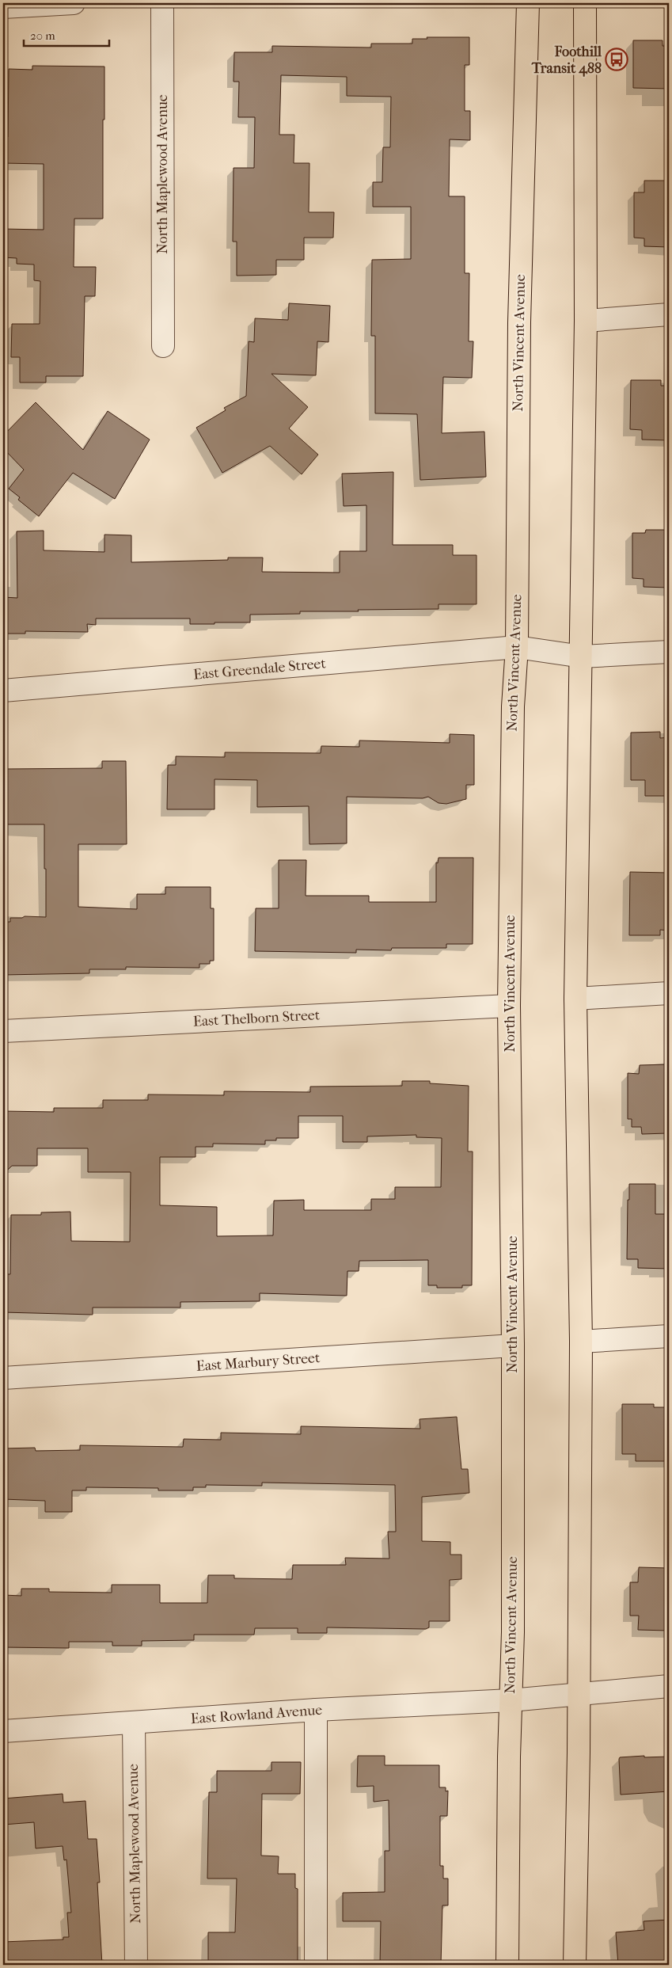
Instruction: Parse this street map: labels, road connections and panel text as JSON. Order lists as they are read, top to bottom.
{
  "streets": {
    "main road": ["North Vincent Avenue"],
    "street": [
      "North Maplewood Avenue",
      "East Greendale Street",
      "East Thelborn Street",
      "East Marbury Street",
      "East Rowland Avenue"
    ]
  },
  "crossings": [
    ["North Maplewood Avenue", "East Rowland Avenue"],
    ["North Vincent Avenue", "East Greendale Street"],
    ["North Vincent Avenue", "East Thelborn Street"],
    ["North Vincent Avenue", "East Marbury Street"],
    ["North Vincent Avenue", "East Rowland Avenue"]
  ],
  "places": {
    "bus stop": ["Foothill Transit 488"]
  },
  "scale_bar": "20 m"
}
